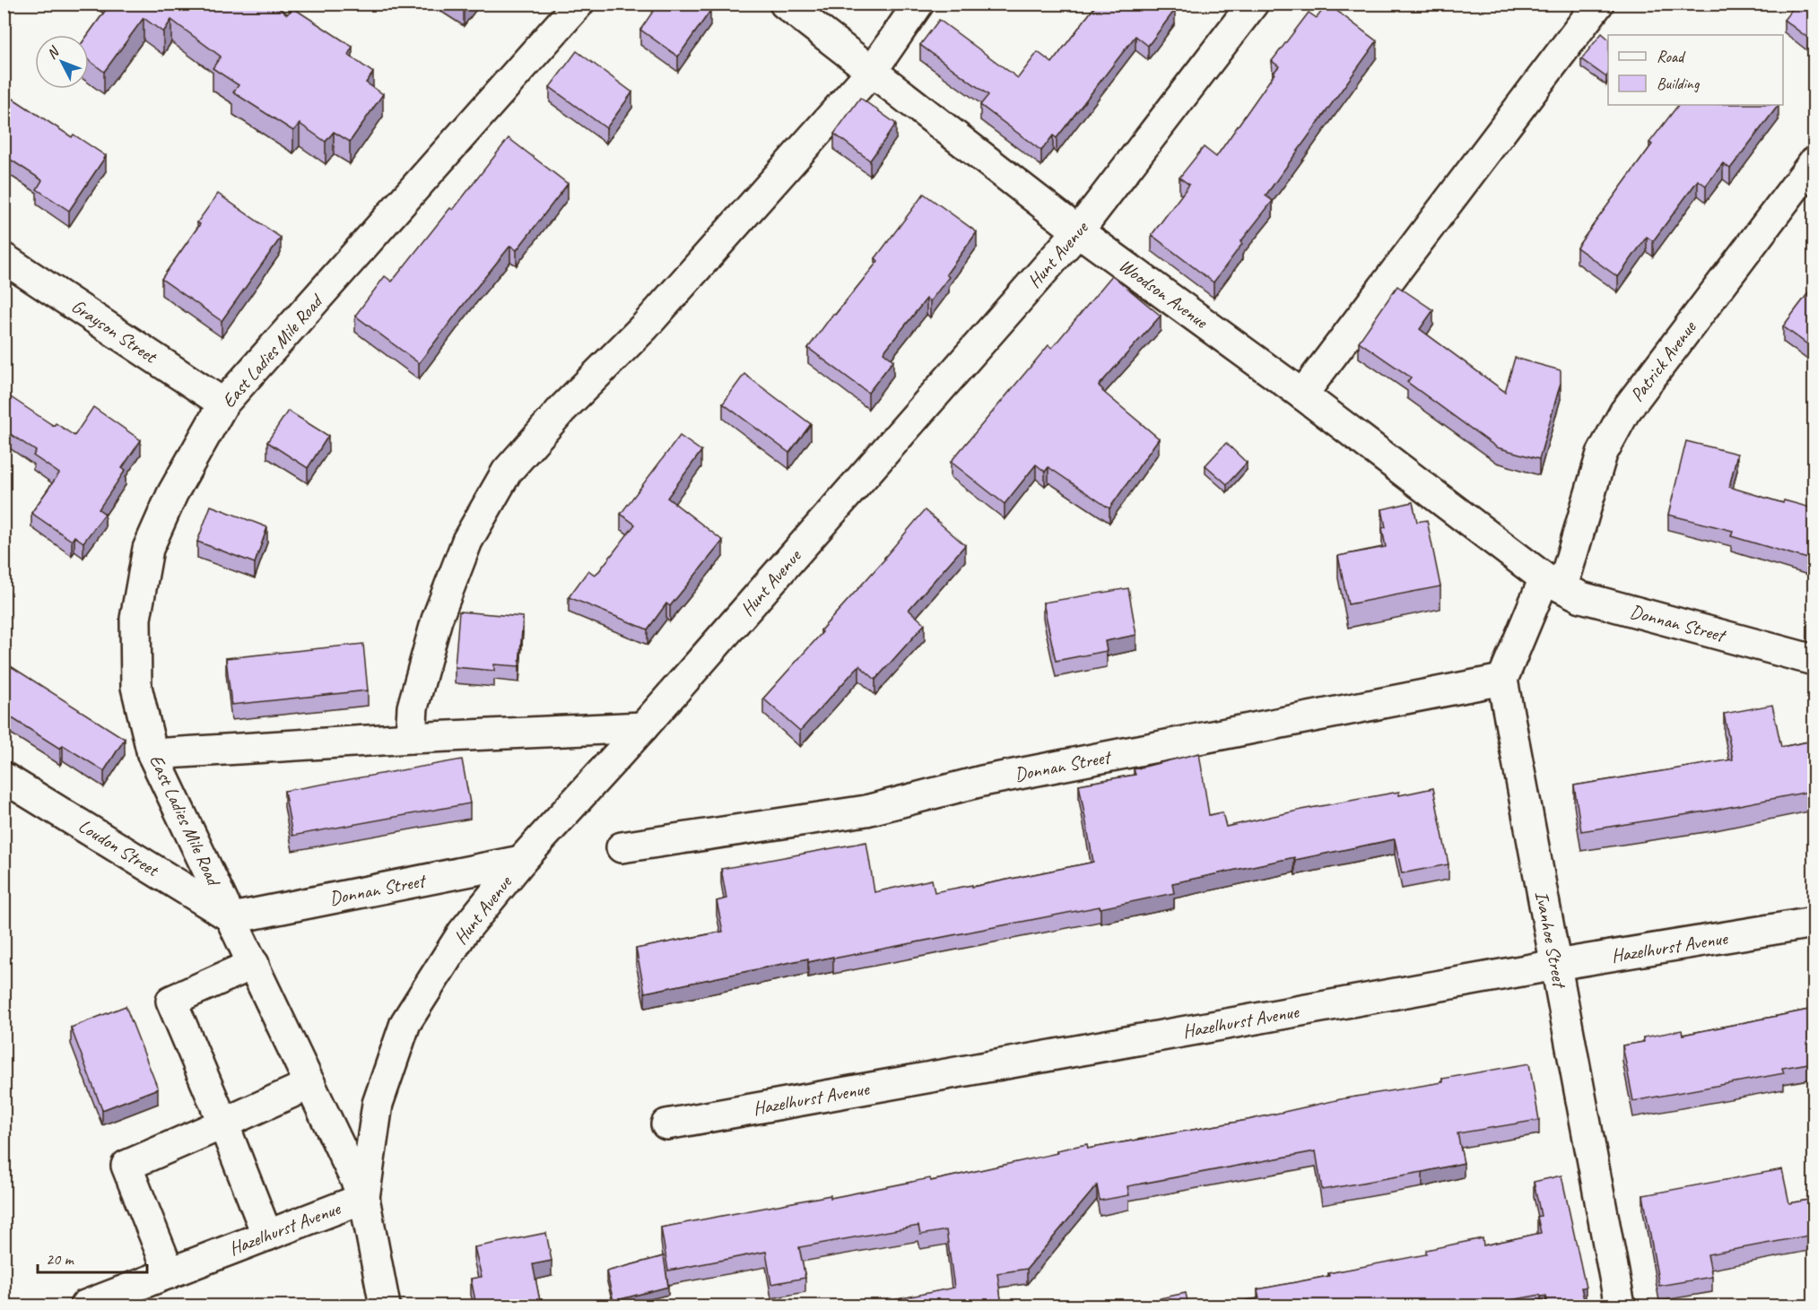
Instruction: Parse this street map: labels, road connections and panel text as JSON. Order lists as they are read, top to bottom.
{
  "streets": {
    "street": [
      "Hunt Avenue",
      "Woodson Avenue",
      "Grayson Street",
      "East Ladies Mile Road",
      "Patrick Avenue",
      "Donnan Street",
      "Loudon Street",
      "Ivanhoe Street",
      "Hazelhurst Avenue"
    ]
  },
  "crossings": [
    ["Hunt Avenue", "Woodson Avenue"],
    ["Hunt Avenue", "East Ladies Mile Road"],
    ["Hunt Avenue", "Donnan Street"],
    ["Hunt Avenue", "Hazelhurst Avenue"],
    ["Woodson Avenue", "Patrick Avenue"],
    ["Woodson Avenue", "Donnan Street"],
    ["Grayson Street", "East Ladies Mile Road"],
    ["East Ladies Mile Road", "Donnan Street"],
    ["East Ladies Mile Road", "Loudon Street"],
    ["East Ladies Mile Road", "Hazelhurst Avenue"],
    ["Patrick Avenue", "Donnan Street"],
    ["Donnan Street", "Loudon Street"],
    ["Donnan Street", "Ivanhoe Street"],
    ["Ivanhoe Street", "Hazelhurst Avenue"]
  ],
  "legend": ["Road", "Building"],
  "scale_bar": "20 m",
  "north": "top left"
}
